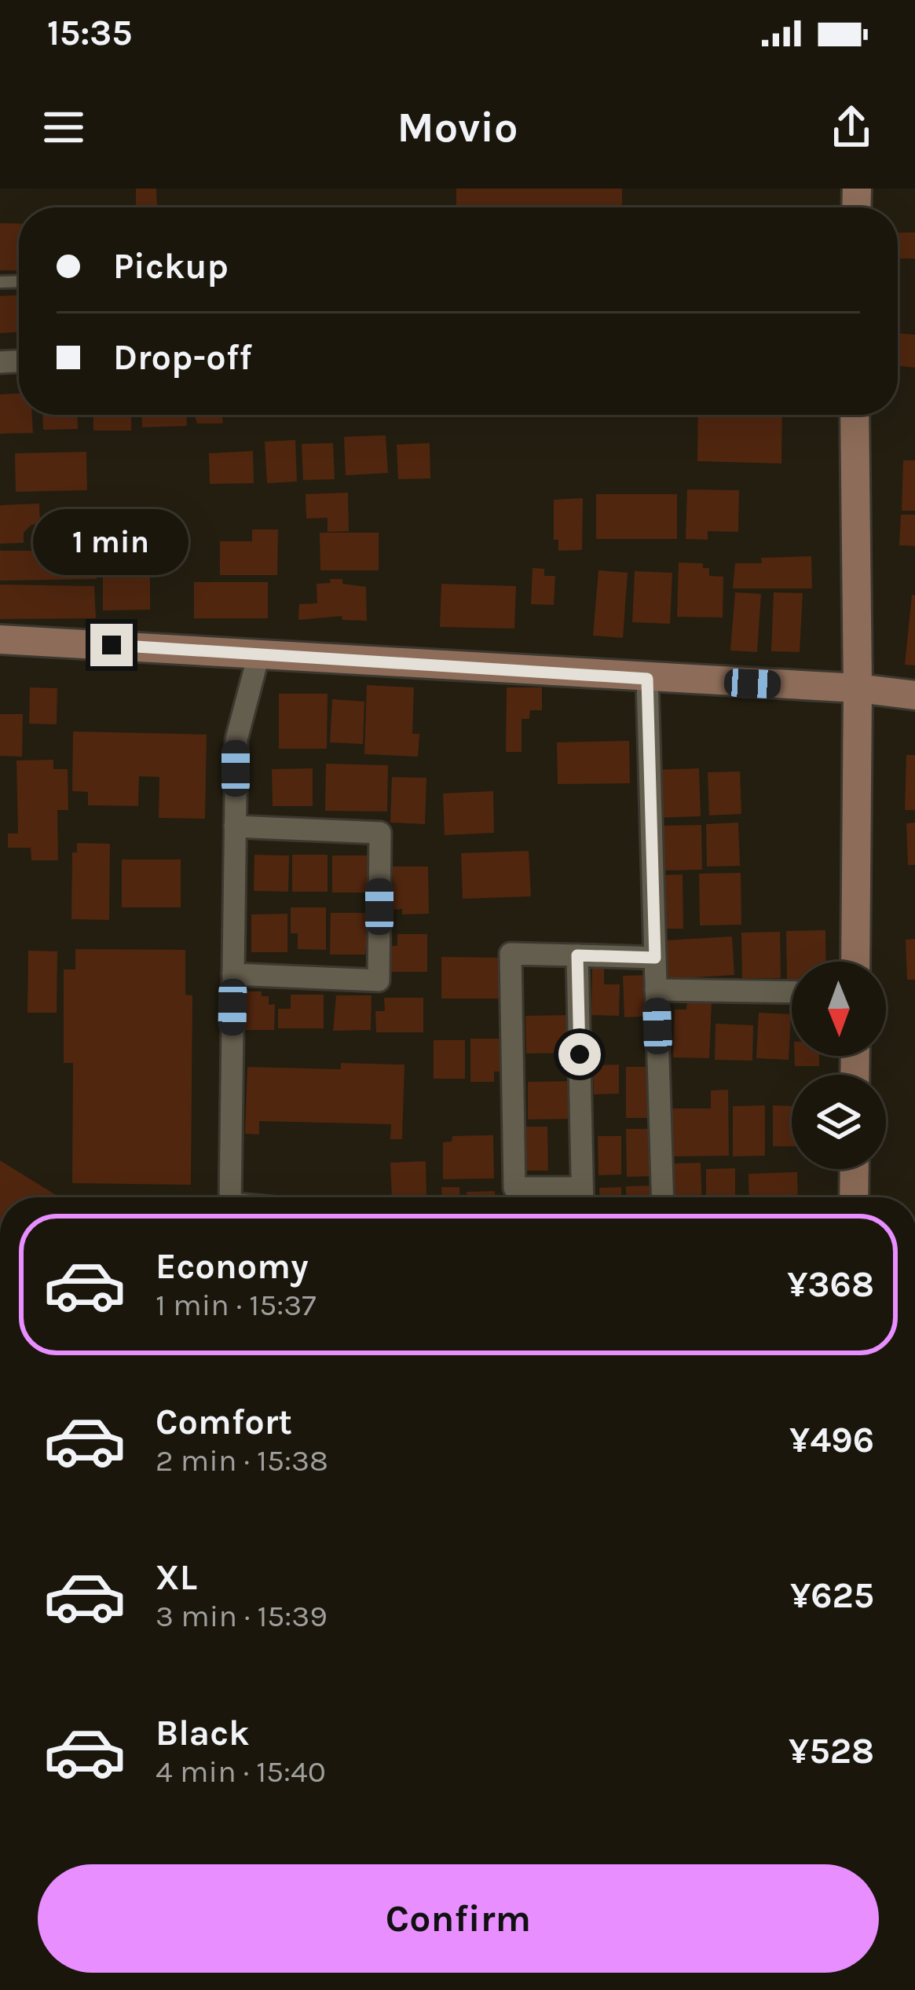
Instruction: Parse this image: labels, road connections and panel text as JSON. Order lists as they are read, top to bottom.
{
  "north": "bottom",
  "page": {
    "status": "15:35",
    "header": "Movio",
    "banner": ["Pickup", "Drop-off"],
    "bubble": "1 min",
    "list": [
      {
        "name": "Economy",
        "note": "1 min · 15:37",
        "value": "¥368"
      },
      {
        "name": "Comfort",
        "note": "2 min · 15:38",
        "value": "¥496"
      },
      {
        "name": "XL",
        "note": "3 min · 15:39",
        "value": "¥625"
      },
      {
        "name": "Black",
        "note": "4 min · 15:40",
        "value": "¥528"
      }
    ],
    "buttons": "Confirm"
  }
}
